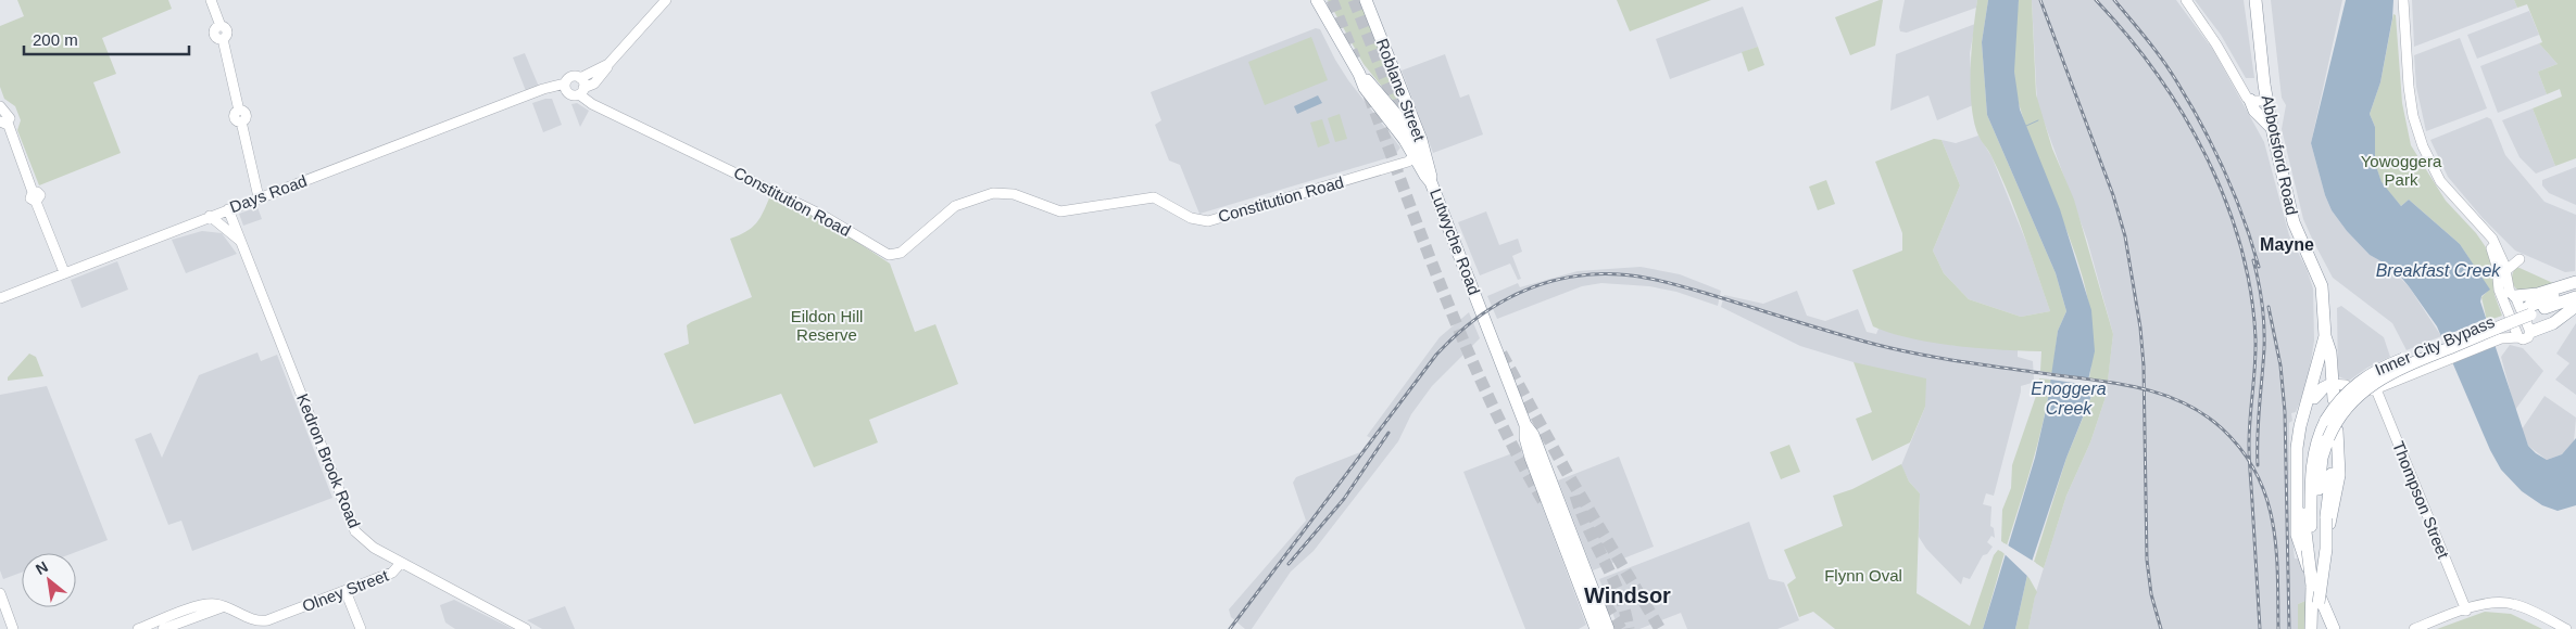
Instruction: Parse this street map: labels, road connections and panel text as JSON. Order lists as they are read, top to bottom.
{
  "streets": {
    "highway": [
      "Roblane Street",
      "Abbotsford Road",
      "Lutwyche Road",
      "Inner City Bypass"
    ],
    "street": [
      "Days Road",
      "Constitution Road",
      "Kedron Brook Road",
      "Thompson Street",
      "Olney Street"
    ]
  },
  "crossings": [
    ["Roblane Street", "Constitution Road"],
    ["Roblane Street", "Lutwyche Road"],
    ["Days Road", "Kedron Brook Road"],
    ["Constitution Road", "Lutwyche Road"],
    ["Kedron Brook Road", "Olney Street"]
  ],
  "districts": ["Mayne", "Windsor"],
  "water": ["Breakfast Creek", "Enoggera Creek"],
  "parks": ["Yowoggera Park", "Eildon Hill Reserve", "Flynn Oval"],
  "scale_bar": "200 m",
  "north": "top left"
}
